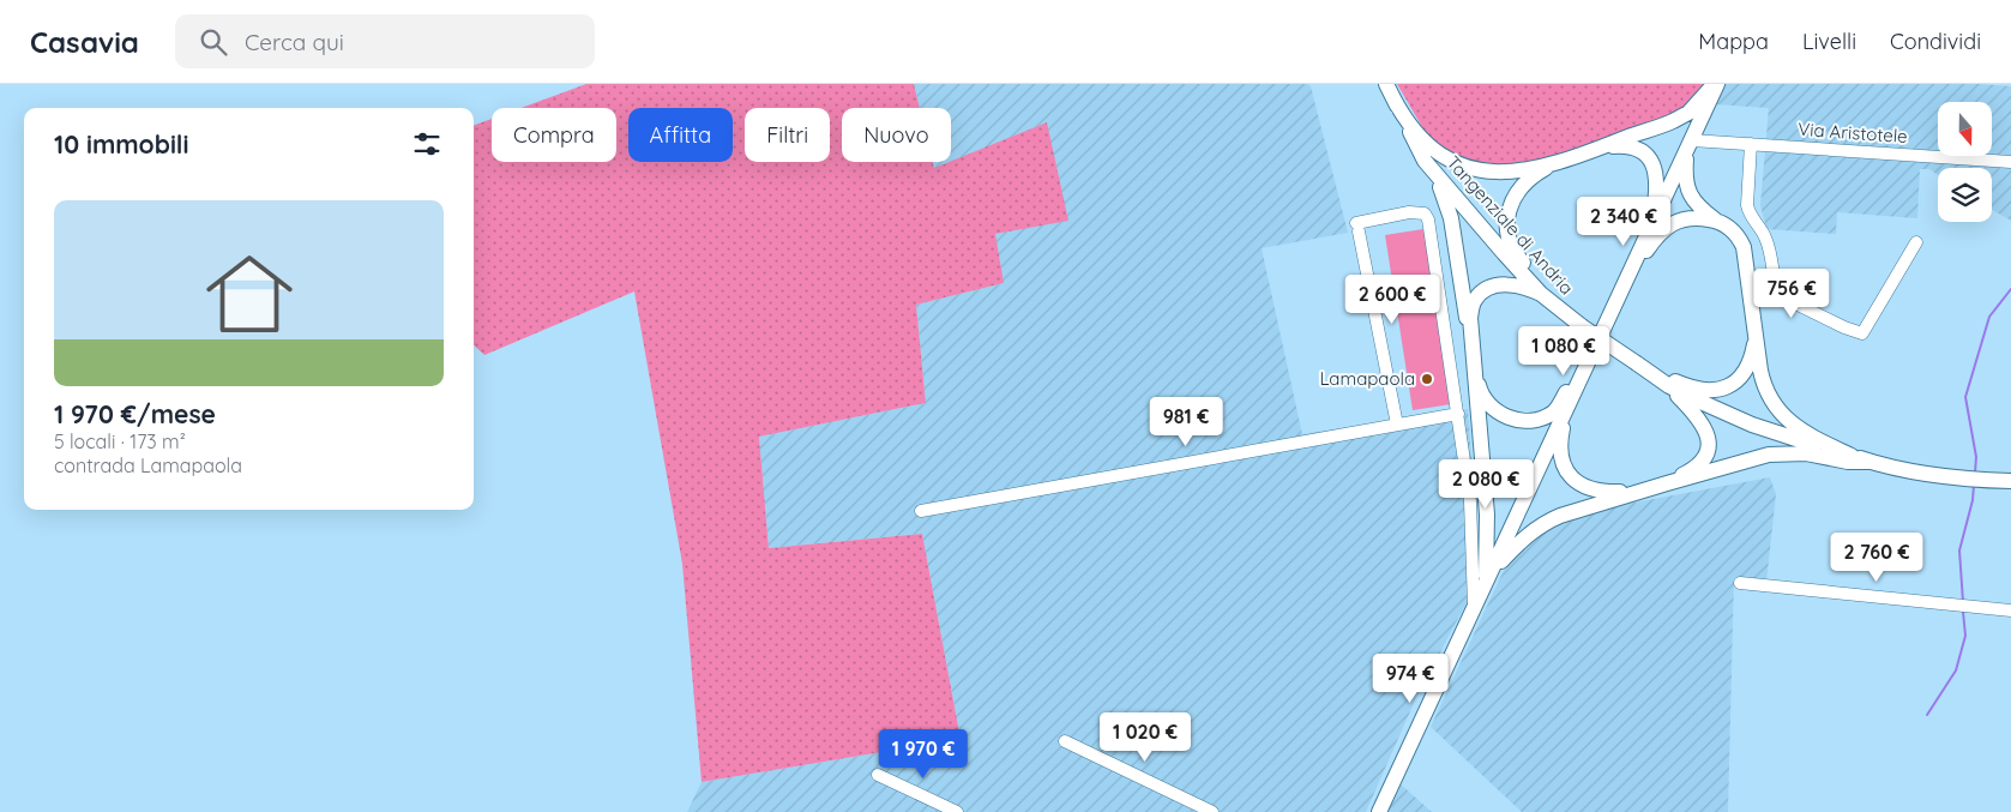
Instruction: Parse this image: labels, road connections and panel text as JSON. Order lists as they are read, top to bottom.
{
  "streets": {
    "main road": ["Tangenziale di Andria"],
    "street": ["Via Aristotele"]
  },
  "places": ["Lamapaola"],
  "north": "bottom",
  "page": {
    "header": "Casavia",
    "search": "Cerca qui",
    "nav": ["Mappa", "Livelli", "Condividi"],
    "chip": [
      "Compra",
      "Affitta",
      "Filtri",
      "Nuovo"
    ],
    "heading": "10 immobili",
    "list": [
      {
        "name": "1 970 €/mese",
        "note": "5 locali · 173 m² · contrada Lamapaola"
      }
    ],
    "price": [
      "2 340 €",
      "756 €",
      "2 600 €",
      "1 080 €",
      "981 €",
      "2 080 €",
      "2 760 €",
      "974 €",
      "1 020 €",
      "1 970 €"
    ]
  }
}
